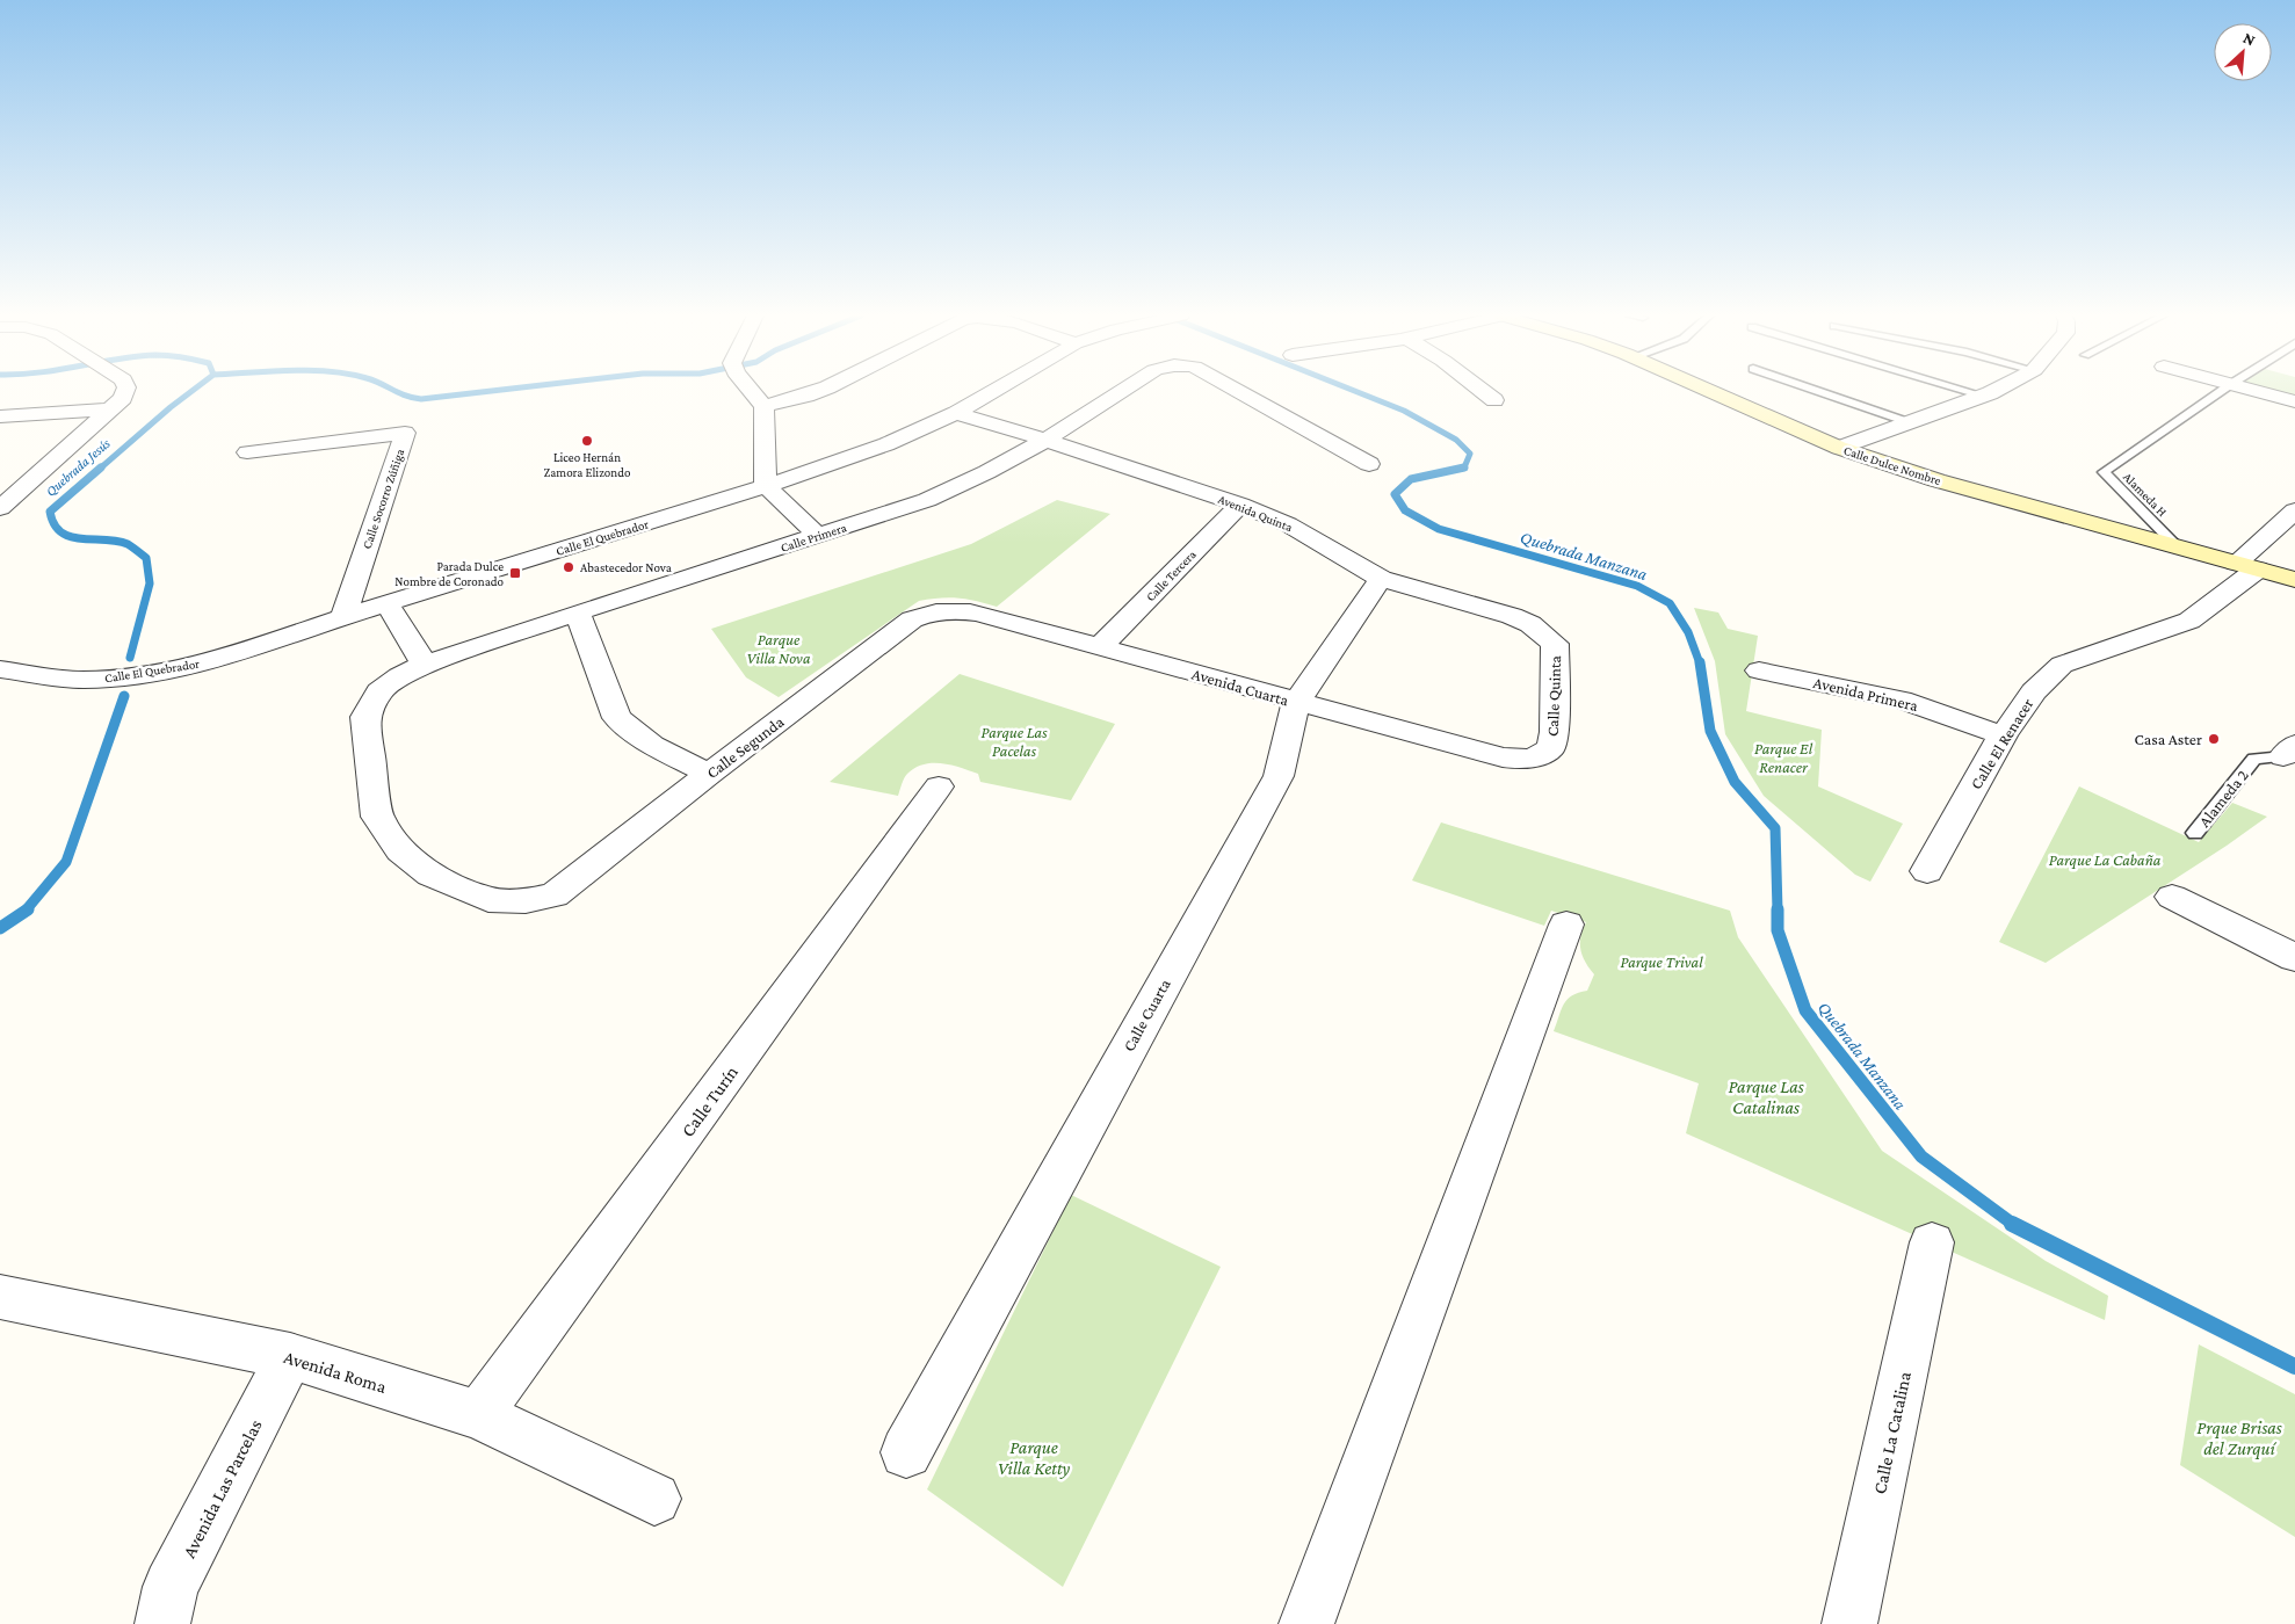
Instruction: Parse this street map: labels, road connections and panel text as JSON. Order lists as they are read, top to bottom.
{
  "streets": {
    "street": [
      "Calle Dulce Nombre",
      "Calle Socorro Zúñiga",
      "Avenida Quinta",
      "Calle El Quebrador",
      "Calle Primera",
      "Calle Tercera",
      "Avenida Cuarta",
      "Avenida Primera",
      "Calle Quinta",
      "Calle El Renacer",
      "Calle Segunda",
      "Calle Cuarta",
      "Calle Turín",
      "Avenida Roma",
      "Calle La Catalina",
      "Avenida Las Parcelas"
    ],
    "lane": ["Alameda H", "Alameda 2"]
  },
  "crossings": [
    ["Calle Dulce Nombre", "Alameda H"],
    ["Calle Dulce Nombre", "Calle El Renacer"],
    ["Calle Socorro Zúñiga", "Calle El Quebrador"],
    ["Avenida Quinta", "Calle El Quebrador"],
    ["Avenida Quinta", "Calle Primera"],
    ["Avenida Quinta", "Calle Tercera"],
    ["Avenida Quinta", "Calle Quinta"],
    ["Avenida Quinta", "Calle Cuarta"],
    ["Calle Primera", "Calle Segunda"],
    ["Calle Tercera", "Avenida Cuarta"],
    ["Avenida Cuarta", "Calle Quinta"],
    ["Avenida Cuarta", "Calle Segunda"],
    ["Avenida Cuarta", "Calle Cuarta"],
    ["Avenida Primera", "Calle El Renacer"],
    ["Calle Turín", "Avenida Roma"],
    ["Avenida Roma", "Avenida Las Parcelas"]
  ],
  "water": ["Quebrada Jesús", "Quebrada Manzana"],
  "parks": [
    "Parque Villa Nova",
    "Parque Las Pacelas",
    "Parque El Renacer",
    "Parque La Cabaña",
    "Parque Trival",
    "Parque Las Catalinas",
    "Prque Brisas del Zurquí",
    "Parque Villa Ketty"
  ],
  "places": {
    "other": ["Liceo Hernán Zamora Elizondo", "Abastecedor Nova", "Casa Aster"],
    "transit": ["Parada Dulce Nombre de Coronado"]
  },
  "north": "top right"
}
